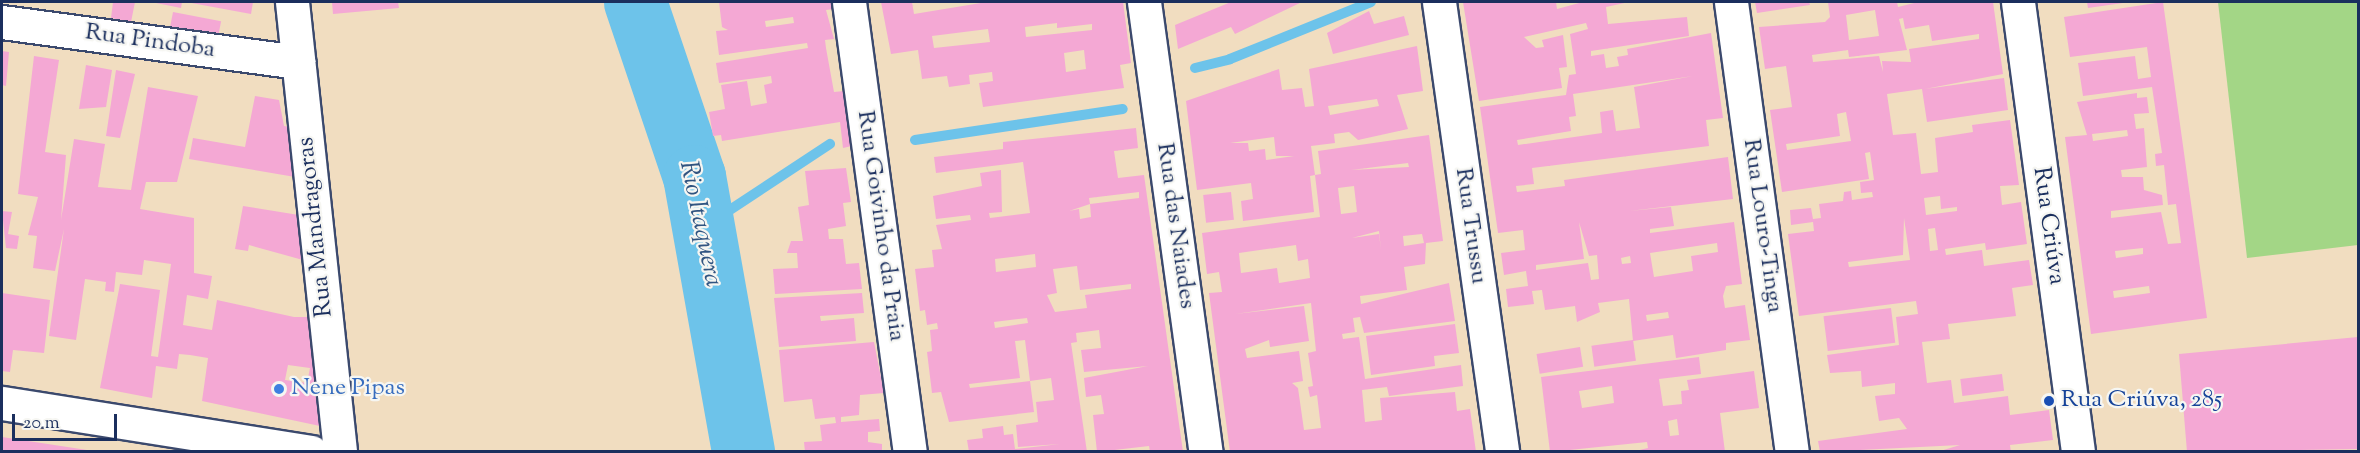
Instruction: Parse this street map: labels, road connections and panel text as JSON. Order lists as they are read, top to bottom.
{
  "streets": {
    "street": [
      "Rua Pindoba",
      "Rua Goivinho da Praia",
      "Rua das Naiades",
      "Rua Trussu",
      "Rua Louro-Tinga",
      "Rua Criúva",
      "Rua Mandragoras"
    ]
  },
  "crossings": [
    ["Rua Pindoba", "Rua Mandragoras"]
  ],
  "water": ["Rio Itaquera"],
  "places": ["Nene Pipas", "Rua Criúva, 285"],
  "scale_bar": "20 m"
}
